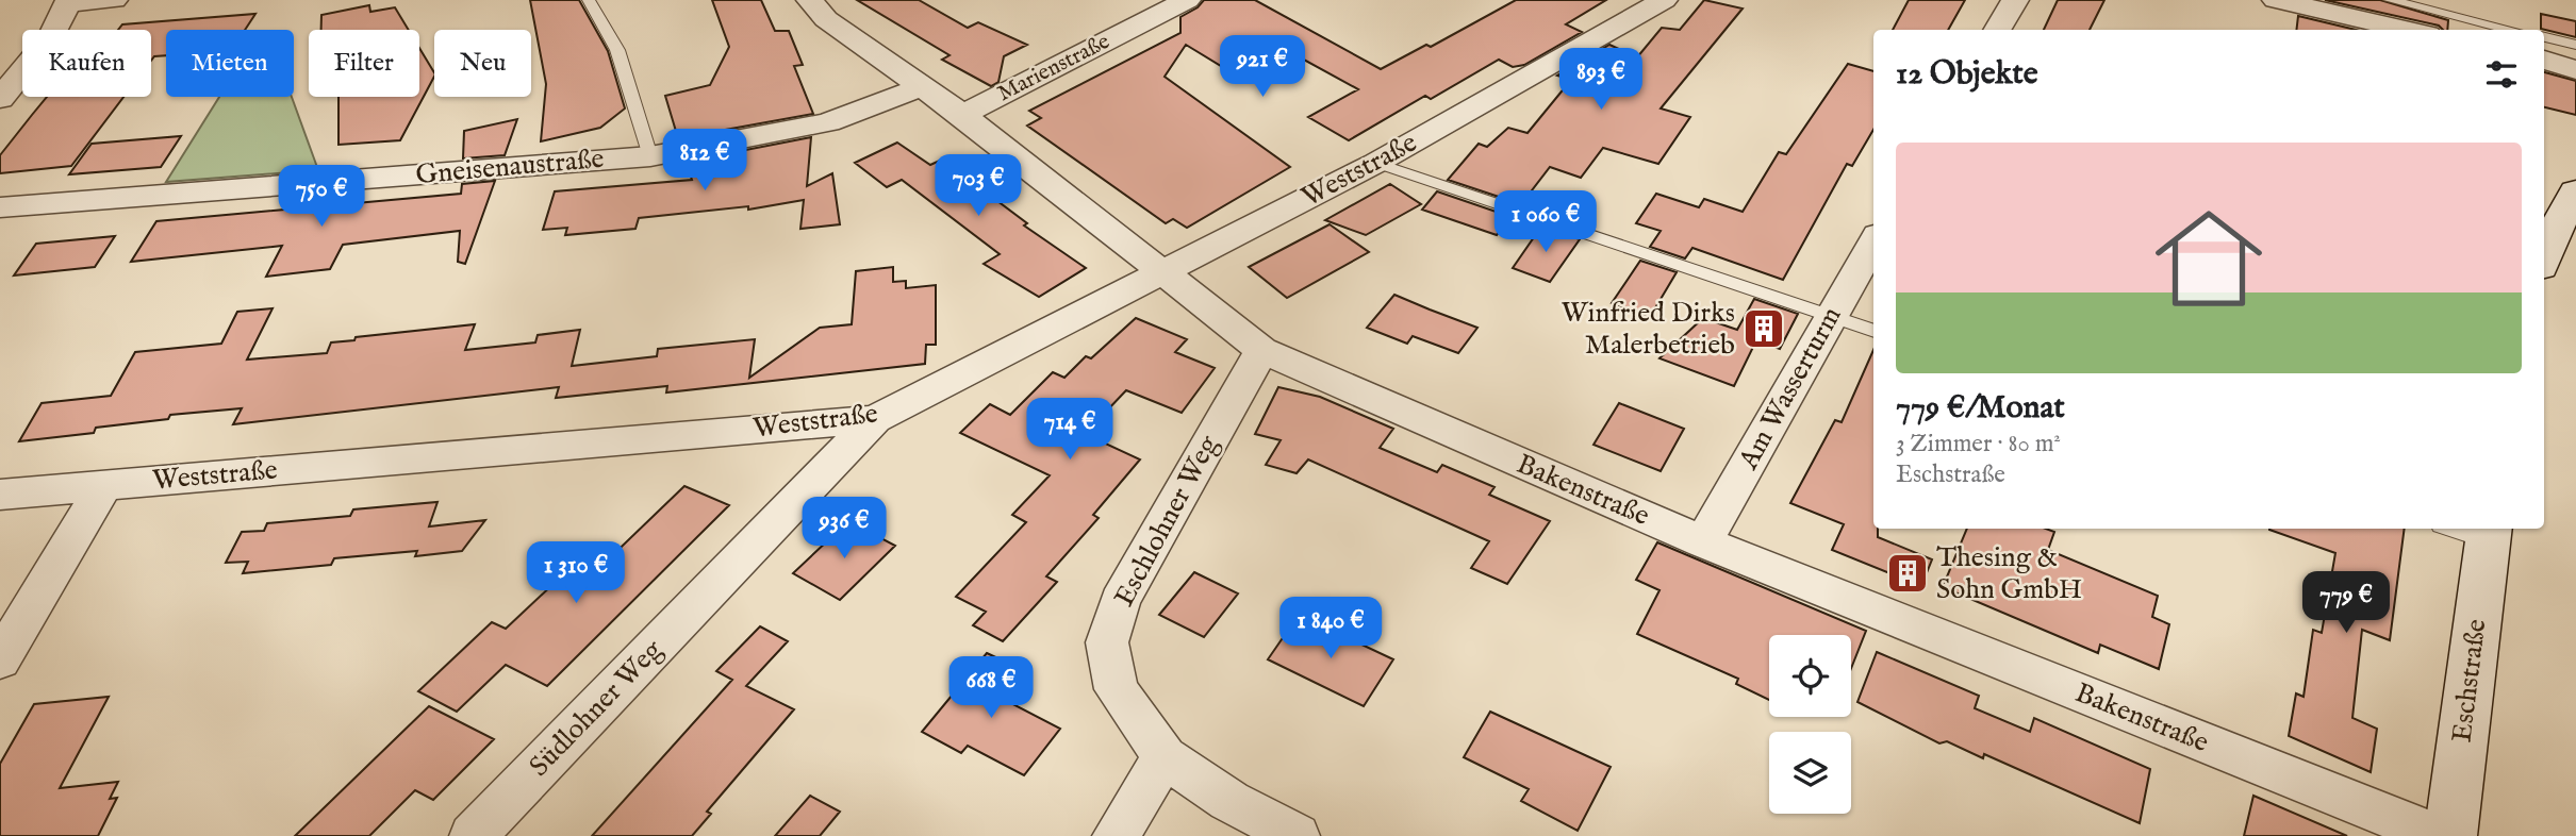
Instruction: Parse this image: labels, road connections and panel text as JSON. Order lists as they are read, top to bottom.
{
  "streets": {
    "main road": ["Eschstraße"],
    "street": [
      "Marienstraße",
      "Gneisenaustraße",
      "Weststraße",
      "Am Wasserturm",
      "Bakenstraße",
      "Eschlohner Weg",
      "Südlohner Weg"
    ]
  },
  "crossings": [
    ["Marienstraße", "Bakenstraße"],
    ["Gneisenaustraße", "Bakenstraße"],
    ["Weststraße", "Bakenstraße"],
    ["Weststraße", "Südlohner Weg"],
    ["Am Wasserturm", "Bakenstraße"],
    ["Bakenstraße", "Eschlohner Weg"]
  ],
  "places": {
    "building": ["Winfried Dirks Malerbetrieb", "Thesing & Sohn GmbH"]
  },
  "page": {
    "chip": [
      "Kaufen",
      "Mieten",
      "Filter",
      "Neu"
    ],
    "heading": "12 Objekte",
    "price": [
      "921 €",
      "893 €",
      "812 €",
      "703 €",
      "750 €",
      "1 060 €",
      "714 €",
      "936 €",
      "1 310 €",
      "779 €",
      "1 840 €",
      "668 €"
    ],
    "list": [
      {
        "name": "779 €/Monat",
        "note": "3 Zimmer · 80 m² · Eschstraße"
      }
    ]
  }
}
